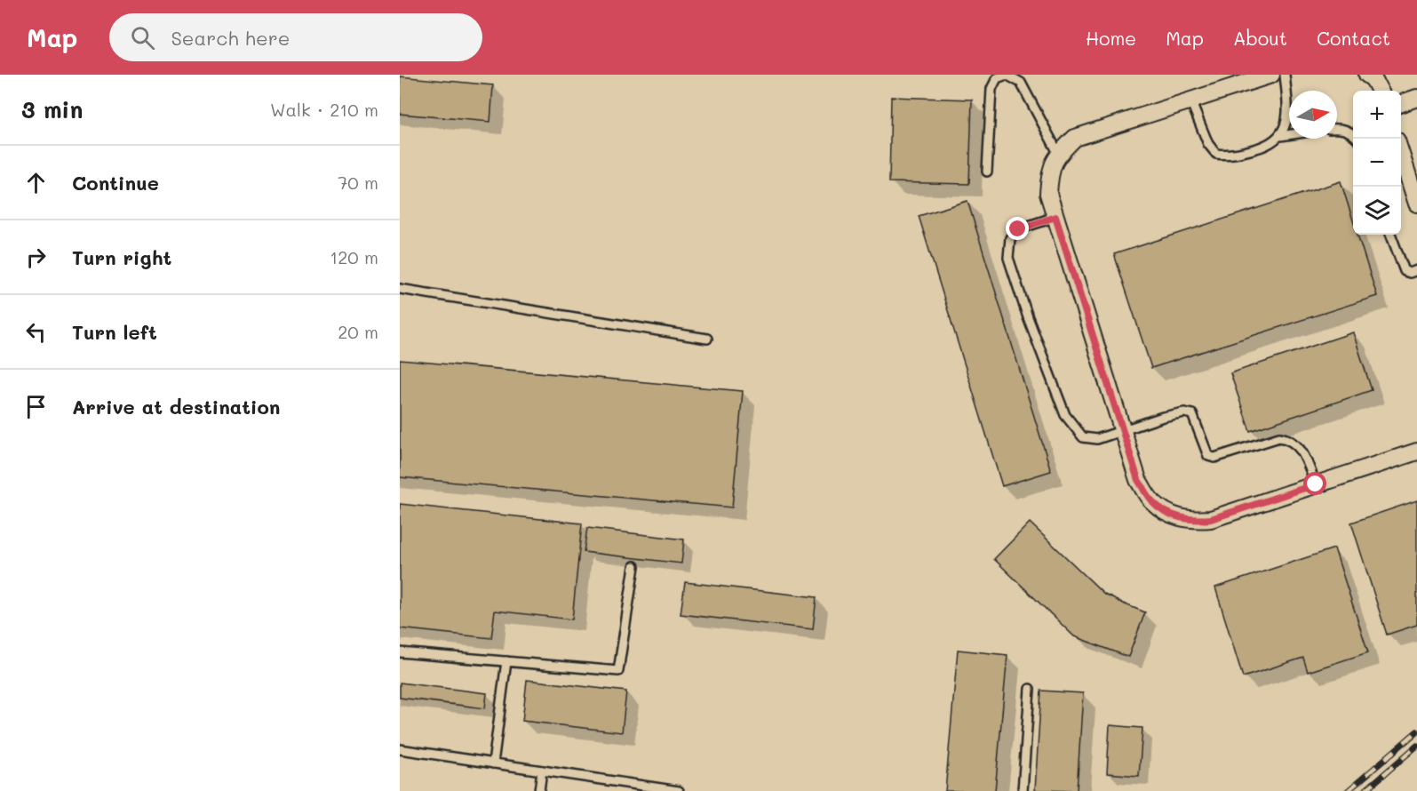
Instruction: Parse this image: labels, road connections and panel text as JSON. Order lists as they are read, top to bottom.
{
  "north": "right",
  "page": {
    "header": "Map",
    "search": "Search here",
    "nav": [
      "Home",
      "Map",
      "About",
      "Contact"
    ],
    "heading": ["3 min", "Walk · 210 m"],
    "map_buttons": ["+", "−"],
    "list": [
      ["Continue", "70 m"],
      ["Turn right", "120 m"],
      ["Turn left", "20 m"],
      "Arrive at destination"
    ]
  }
}
